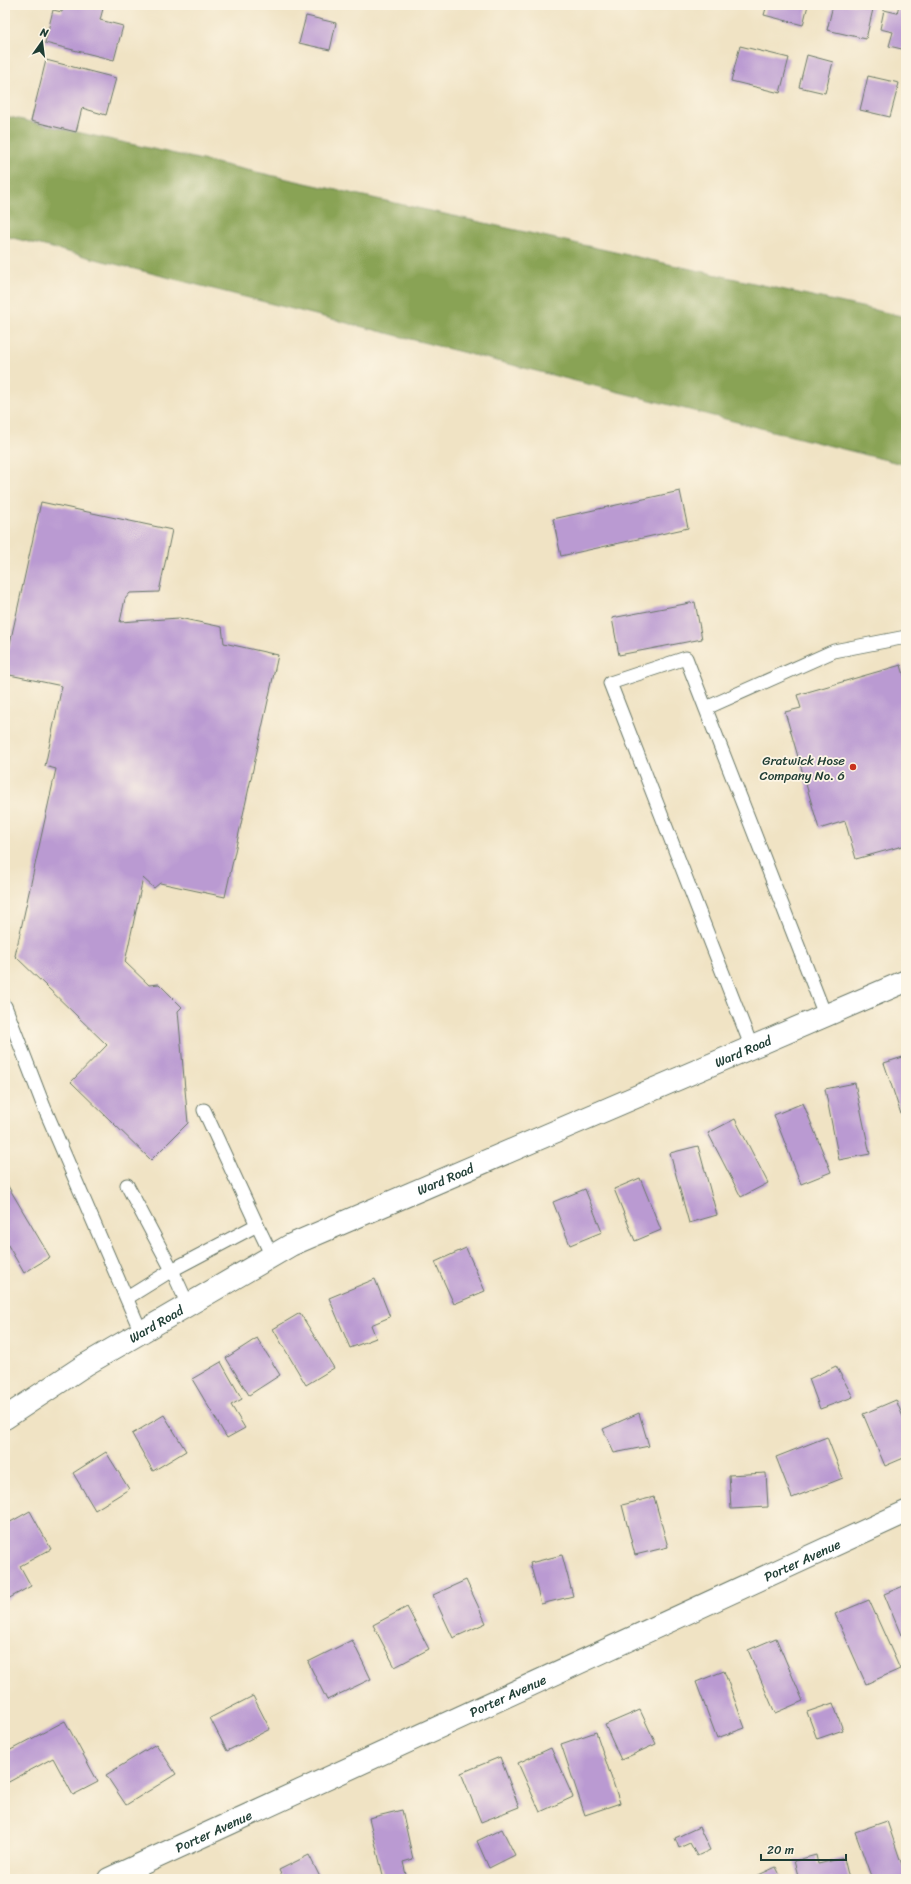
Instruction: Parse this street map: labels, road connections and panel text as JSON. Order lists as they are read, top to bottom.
{
  "streets": {
    "main road": ["Ward Road", "Porter Avenue"]
  },
  "places": ["Gratwick Hose Company No. 6"],
  "scale_bar": "20 m",
  "north": "top"
}
